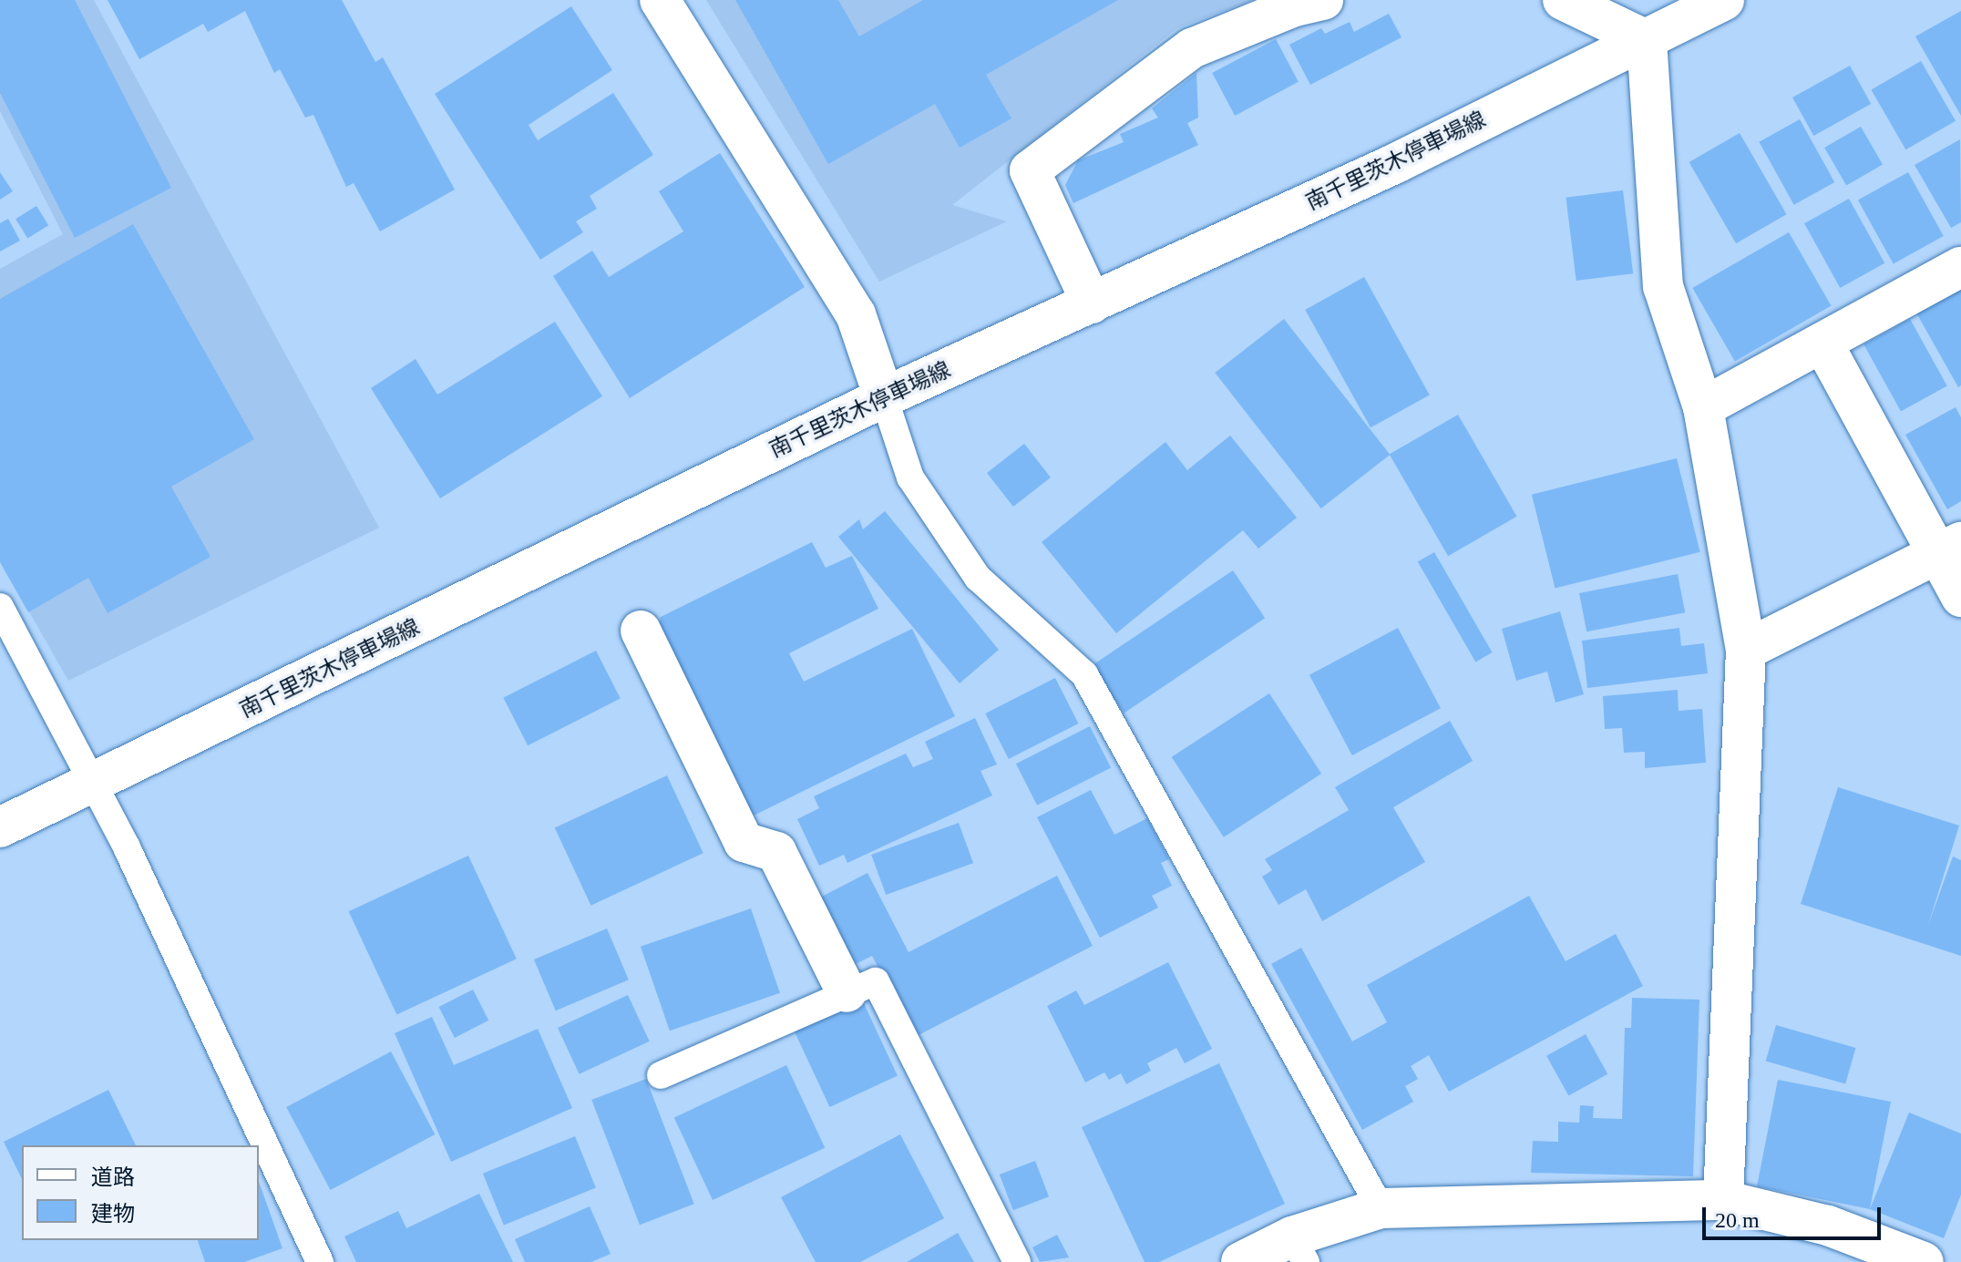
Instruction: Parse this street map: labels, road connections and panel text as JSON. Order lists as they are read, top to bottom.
{
  "streets": {
    "street": ["南千里茨木停車場線"]
  },
  "legend": ["道路", "建物"],
  "scale_bar": "20 m"
}
